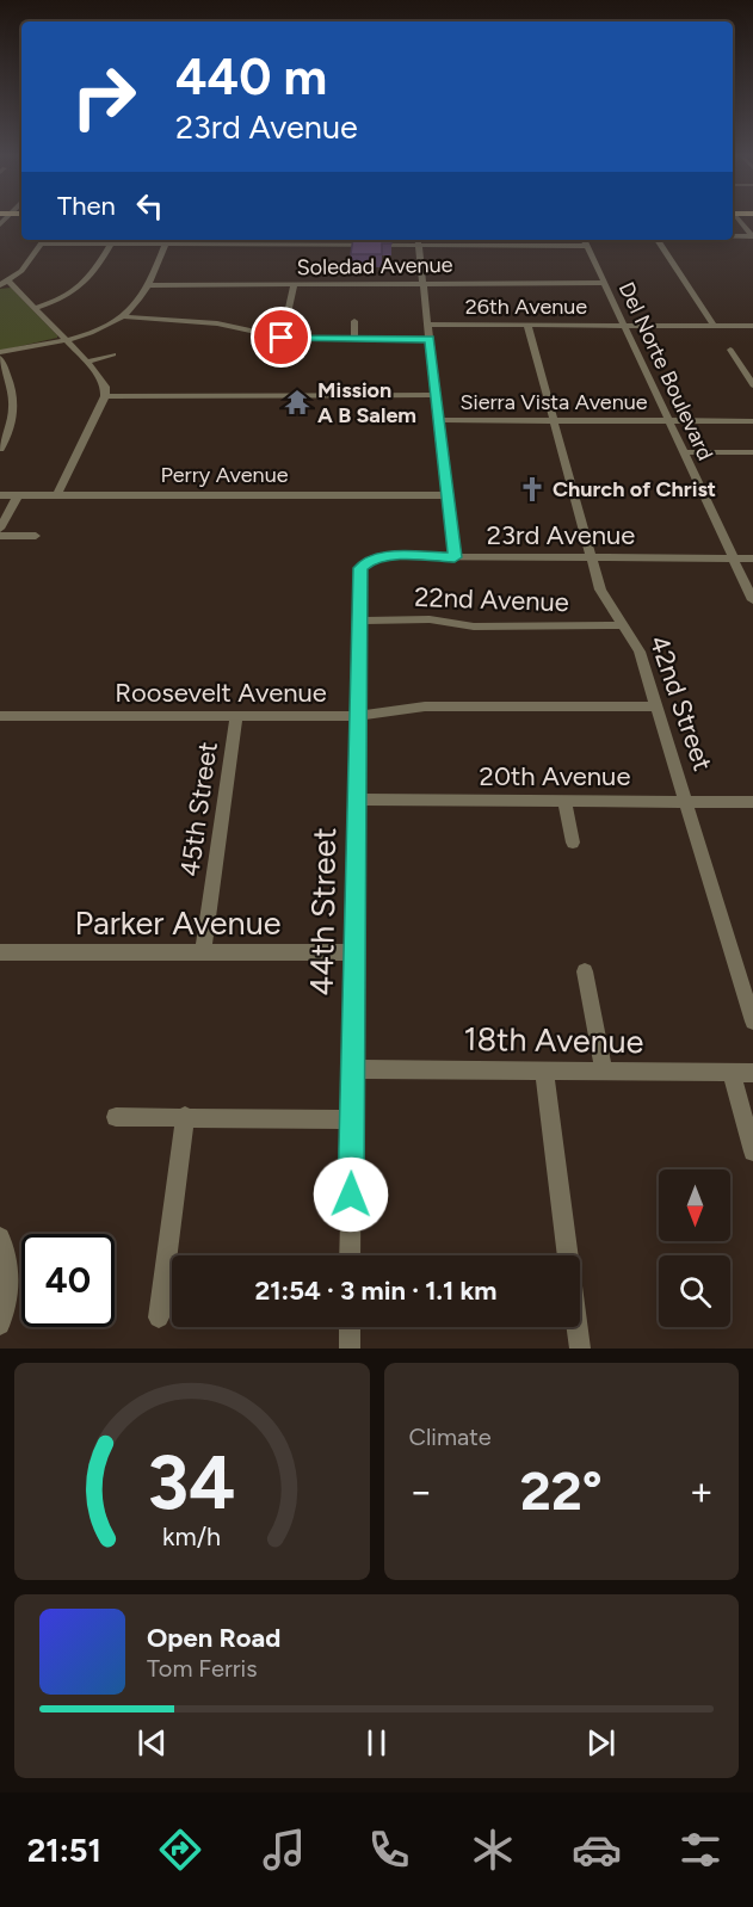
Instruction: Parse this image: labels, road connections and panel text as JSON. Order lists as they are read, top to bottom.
{
  "streets": {
    "street": [
      "Soledad Avenue",
      "26th Avenue",
      "Del Norte Boulevard",
      "Sierra Vista Avenue",
      "Perry Avenue",
      "23rd Avenue",
      "22nd Avenue",
      "Roosevelt Avenue",
      "42nd Street",
      "20th Avenue",
      "45th Street",
      "44th Street",
      "Parker Avenue",
      "18th Avenue"
    ]
  },
  "crossings": [
    ["Soledad Avenue", "Del Norte Boulevard"],
    ["26th Avenue", "Del Norte Boulevard"],
    ["26th Avenue", "42nd Street"],
    ["Del Norte Boulevard", "Sierra Vista Avenue"],
    ["Del Norte Boulevard", "23rd Avenue"],
    ["Sierra Vista Avenue", "42nd Street"],
    ["23rd Avenue", "42nd Street"],
    ["23rd Avenue", "44th Street"],
    ["22nd Avenue", "42nd Street"],
    ["22nd Avenue", "44th Street"],
    ["Roosevelt Avenue", "42nd Street"],
    ["Roosevelt Avenue", "45th Street"],
    ["Roosevelt Avenue", "44th Street"],
    ["42nd Street", "20th Avenue"],
    ["20th Avenue", "44th Street"],
    ["45th Street", "Parker Avenue"],
    ["44th Street", "Parker Avenue"],
    ["44th Street", "18th Avenue"]
  ],
  "places": {
    "temple": ["Mission A B Salem"],
    "church": ["Church of Christ"]
  },
  "north": "bottom",
  "page": {
    "turn": ["440 m", "23rd Avenue"],
    "then": "Then",
    "limit": "40",
    "trip": "21:54 · 3 min · 1.1 km",
    "tile": "Climate",
    "heat": ["−", "22°", "+"],
    "song": ["Open Road", "Tom Ferris"],
    "tabs": "21:51",
    "gauge": ["34", "km/h"]
  }
}
